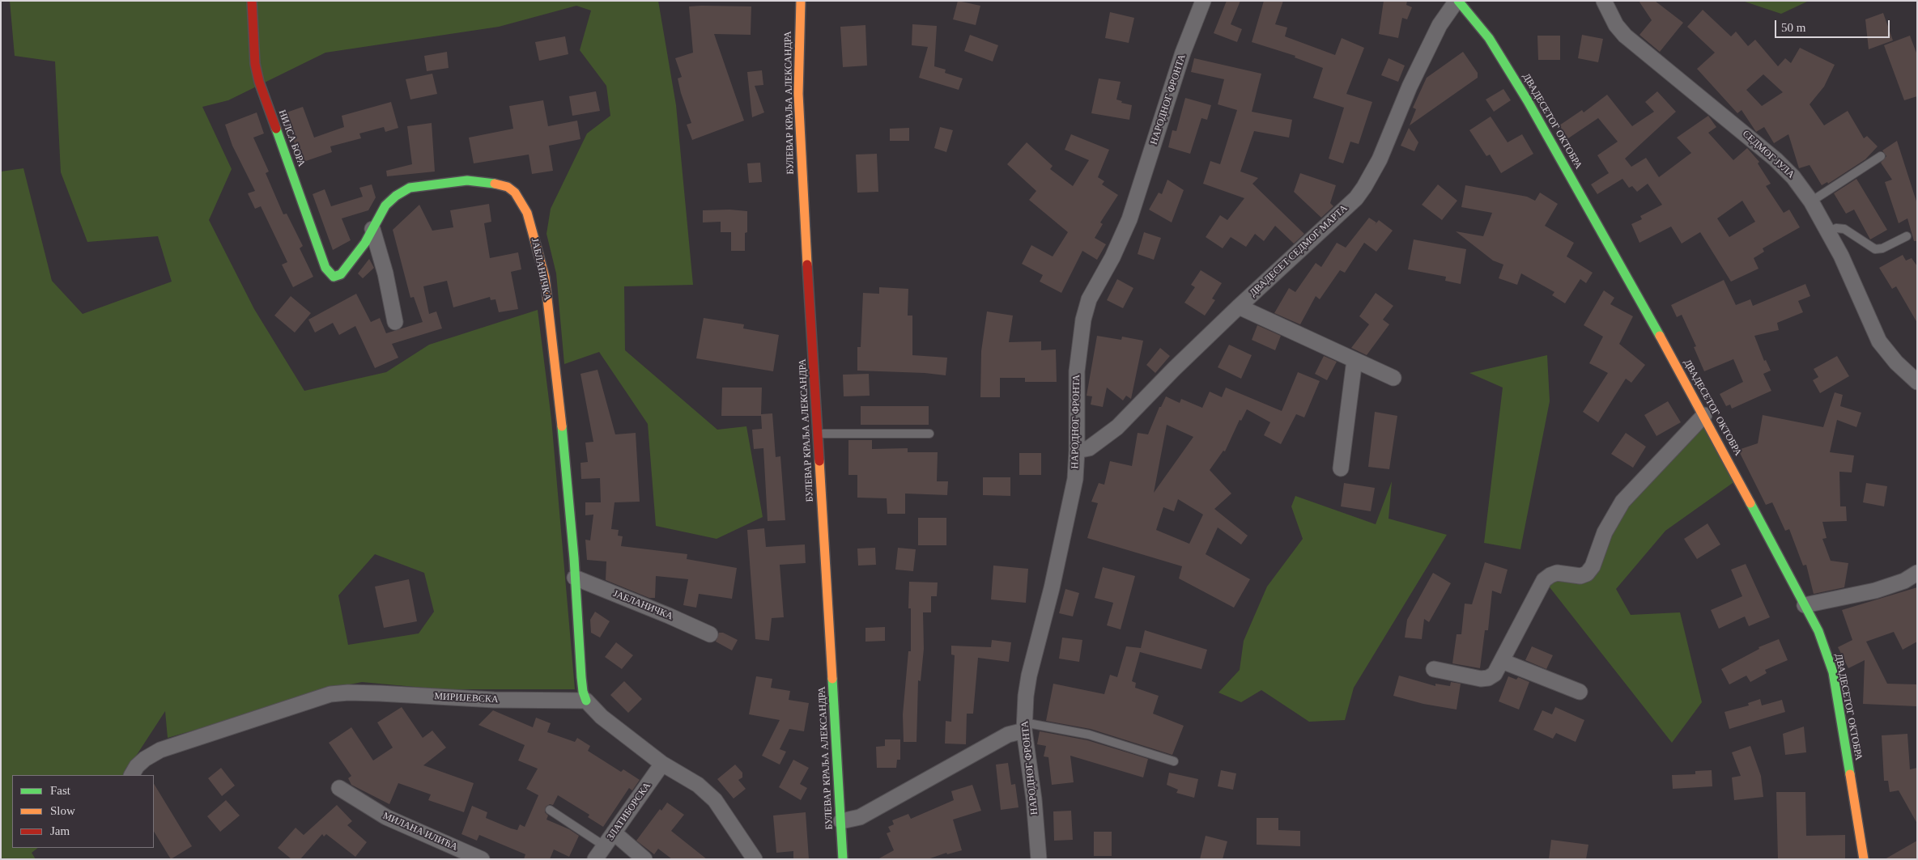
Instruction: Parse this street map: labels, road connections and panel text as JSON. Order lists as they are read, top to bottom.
{
  "streets": {
    "street": [
      "НАРОДНОГ ФРОНТА",
      "БУЛЕВАР КРАЉА АЛЕКСАНДРА",
      "ДВАДЕСЕТОГ ОКТОБРА",
      "НИЛСА БОРА",
      "СЕДМОГ ЈУЛА",
      "ДВАДЕСЕТ СЕДМОГ МАРТА",
      "ЈАБЛАНИЧКА",
      "МИРИЈЕВСКА",
      "ЗЛАТИБОРСКА",
      "МИЛАНА ИЛИЋА"
    ]
  },
  "crossings": [
    ["НАРОДНОГ ФРОНТА", "ДВАДЕСЕТ СЕДМОГ МАРТА"],
    ["ДВАДЕСЕТОГ ОКТОБРА", "ДВАДЕСЕТ СЕДМОГ МАРТА"],
    ["НИЛСА БОРА", "ЈАБЛАНИЧКА"],
    ["ЈАБЛАНИЧКА", "МИРИЈЕВСКА"]
  ],
  "legend": ["Fast", "Slow", "Jam"],
  "scale_bar": "50 m"
}
